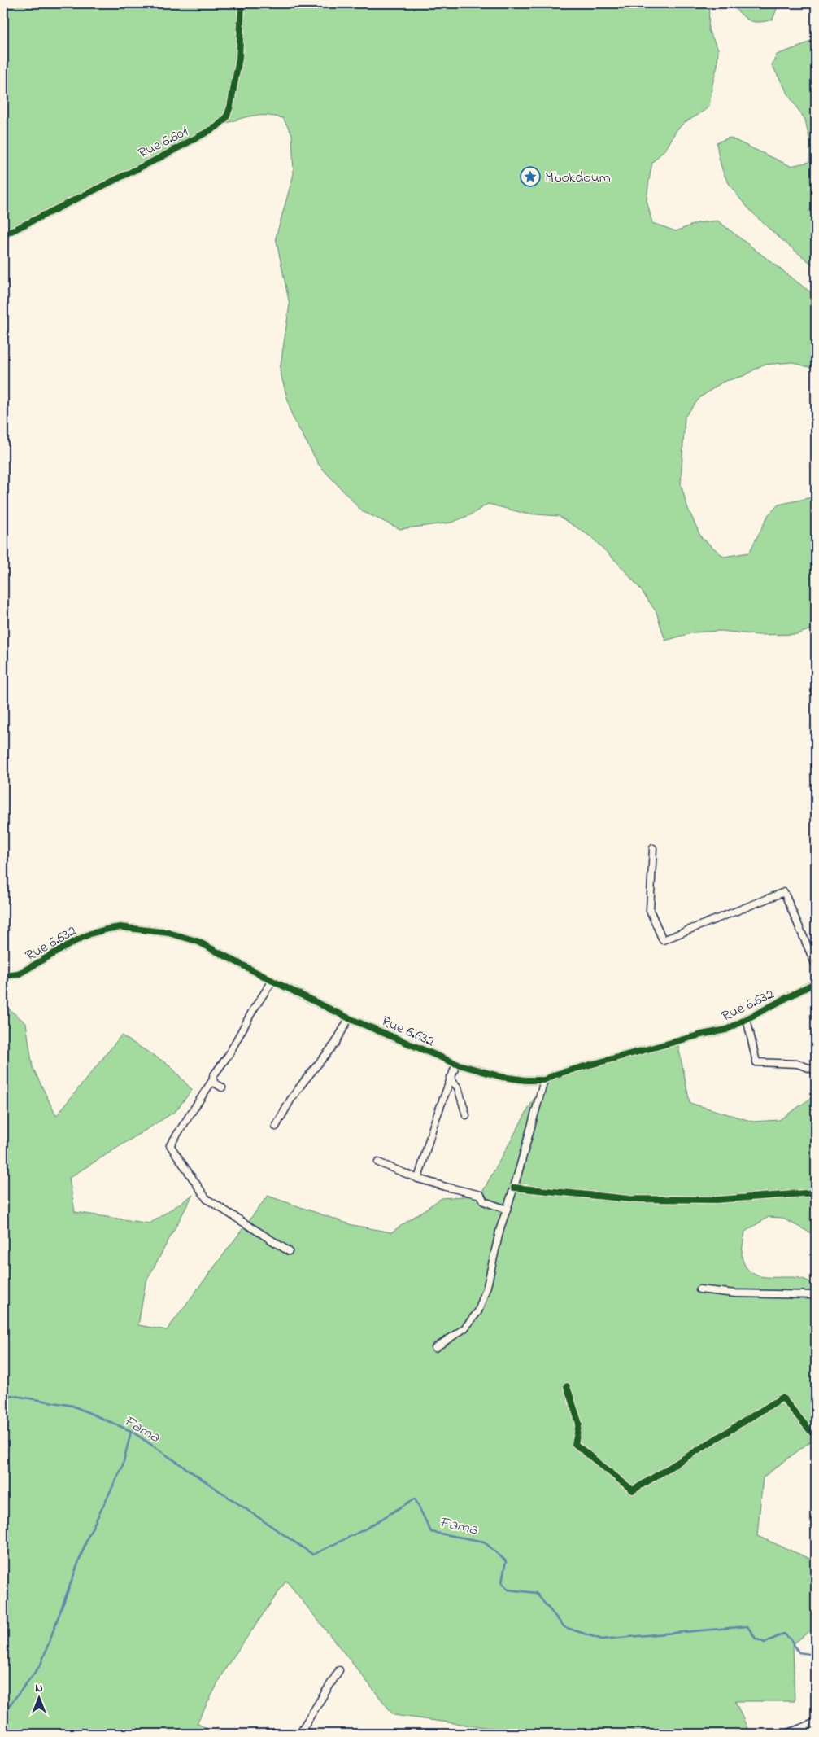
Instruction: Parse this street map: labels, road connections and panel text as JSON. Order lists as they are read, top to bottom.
{
  "streets": {
    "street": ["Rue 6.601", "Rue 6.632"]
  },
  "water": ["Fama"],
  "places": {
    "place": ["Mbokdoum"]
  },
  "north": "top"
}
